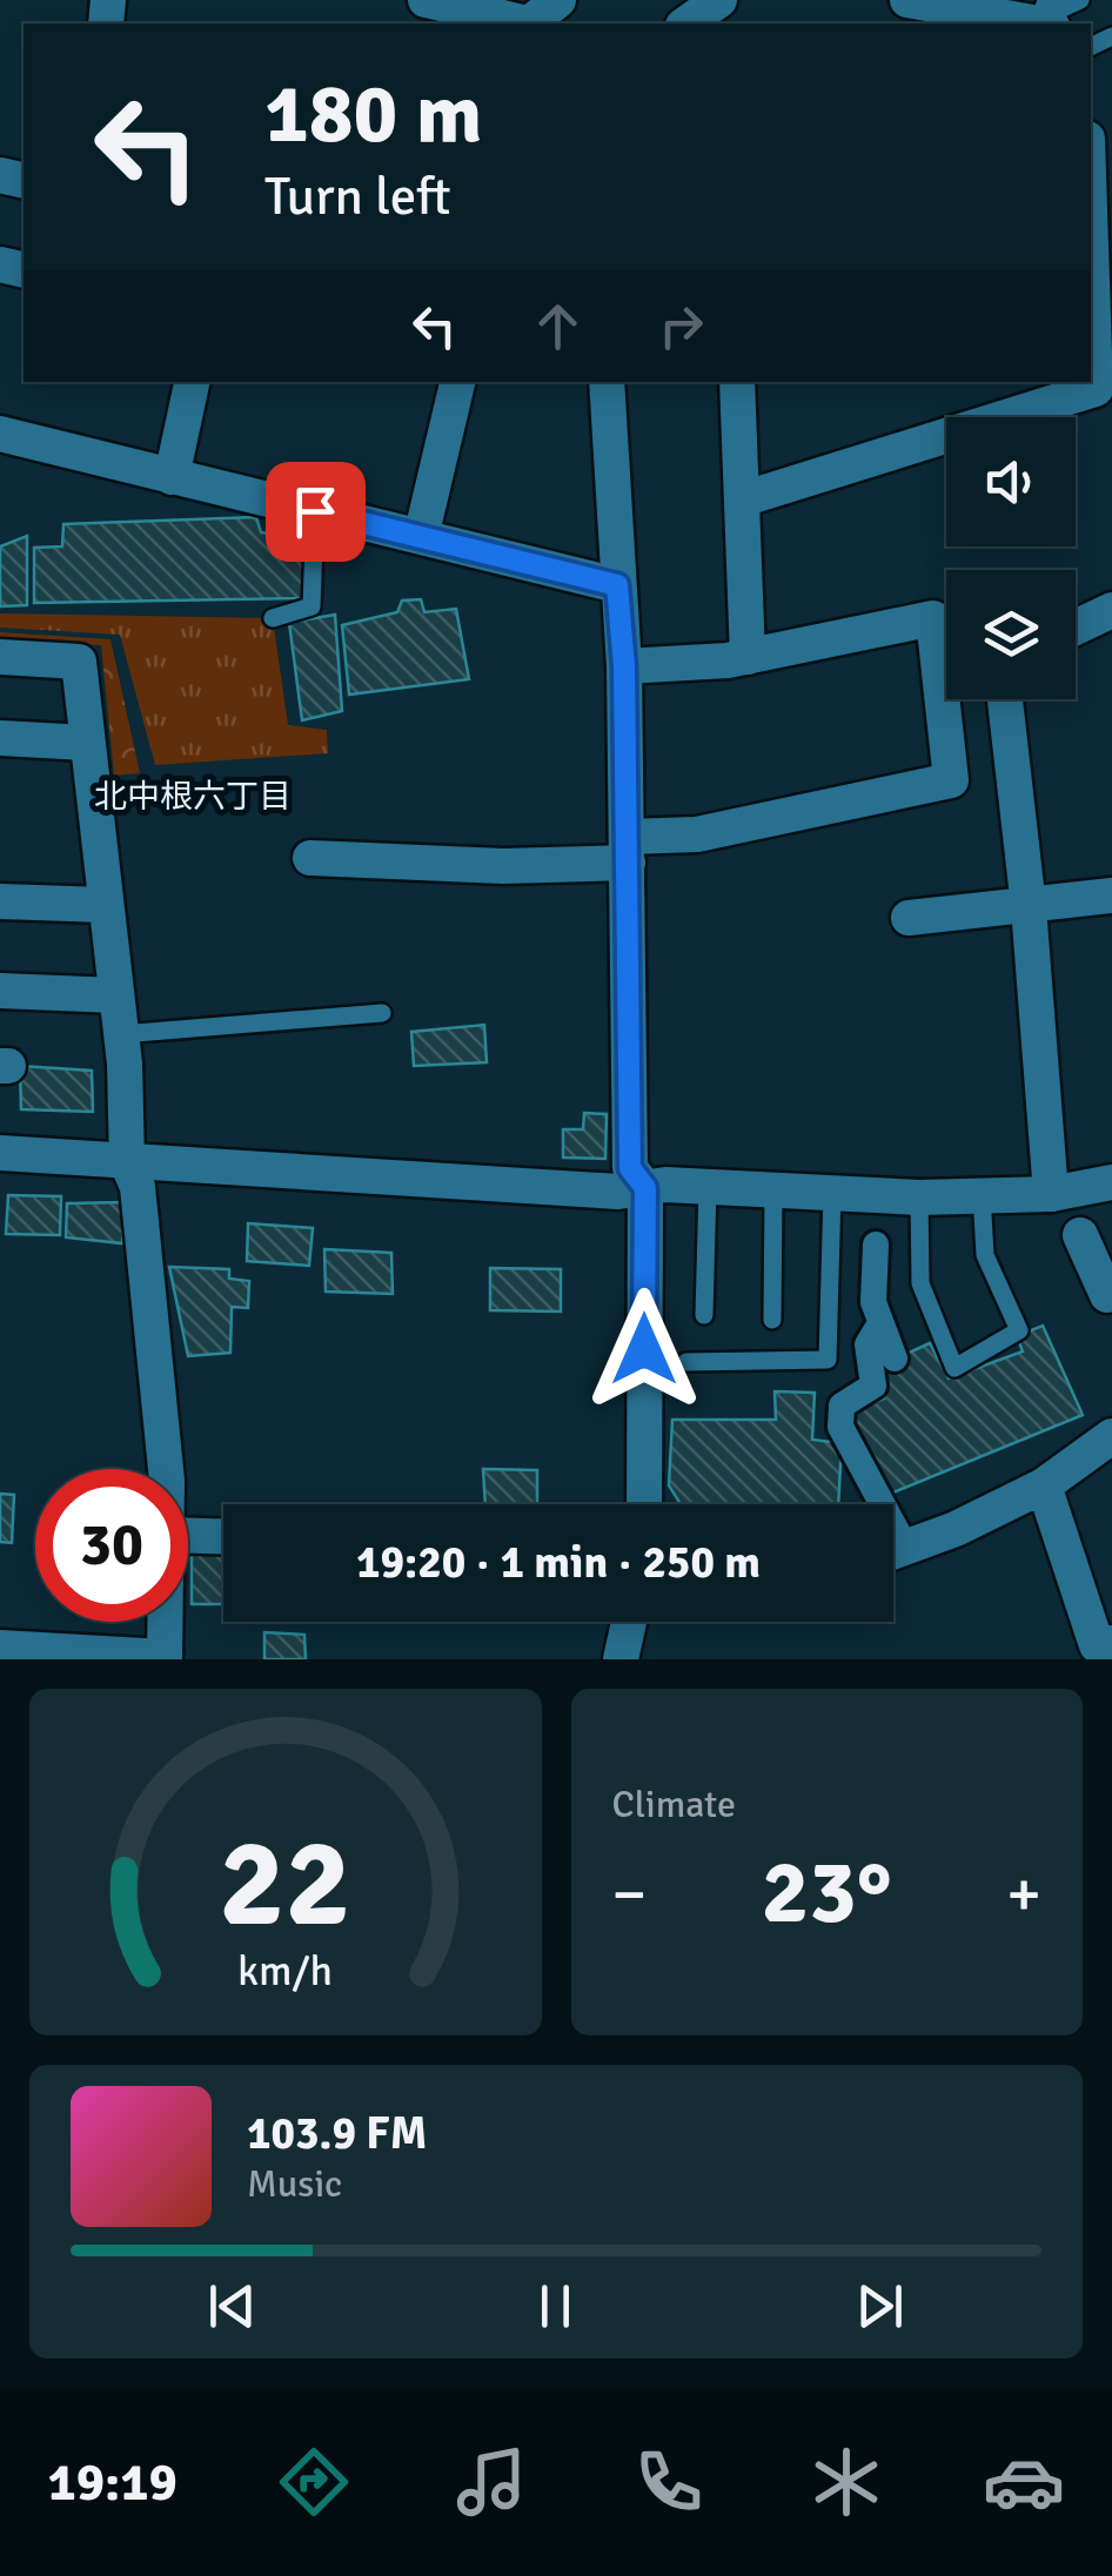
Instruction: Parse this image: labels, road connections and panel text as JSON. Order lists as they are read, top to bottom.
{
  "districts": ["北中根六丁目"],
  "page": {
    "turn": ["180 m", "Turn left"],
    "limit": "30",
    "trip": "19:20 · 1 min · 250 m",
    "tile": "Climate",
    "heat": ["−", "23°", "+"],
    "song": ["103.9 FM", "Music"],
    "tabs": "19:19",
    "gauge": ["22", "km/h"]
  }
}
